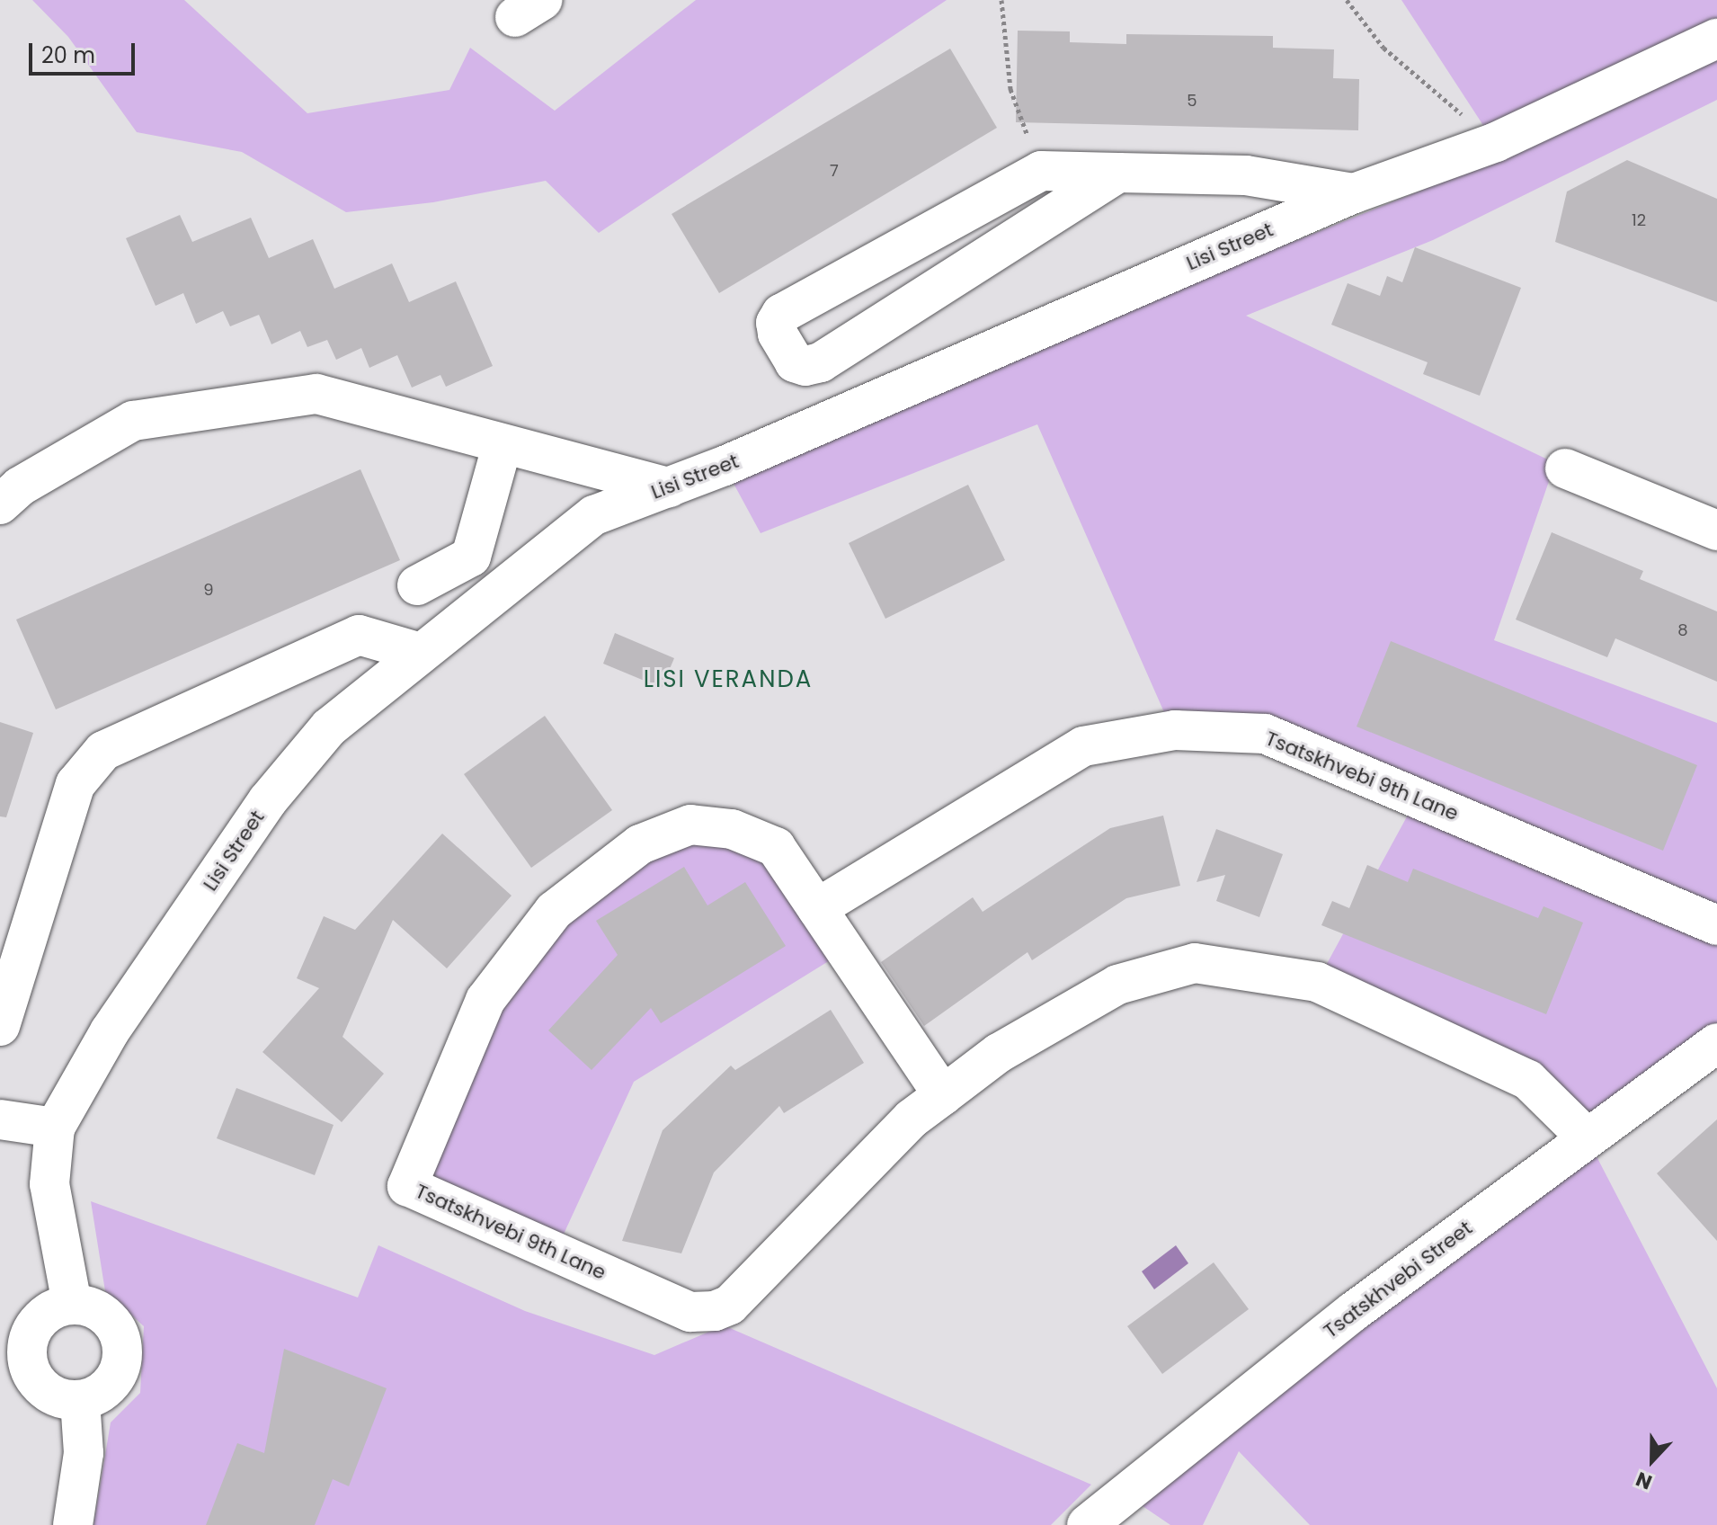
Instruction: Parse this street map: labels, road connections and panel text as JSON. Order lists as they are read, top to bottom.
{
  "streets": {
    "street": ["Lisi Street", "Tsatskhvebi 9th Lane", "Tsatskhvebi Street"]
  },
  "crossings": [
    ["Tsatskhvebi 9th Lane", "Tsatskhvebi Street"]
  ],
  "districts": ["LISI VERANDA"],
  "house_numbers": [
    "5",
    "7",
    "12",
    "9",
    "8"
  ],
  "scale_bar": "20 m",
  "north": "bottom"
}
